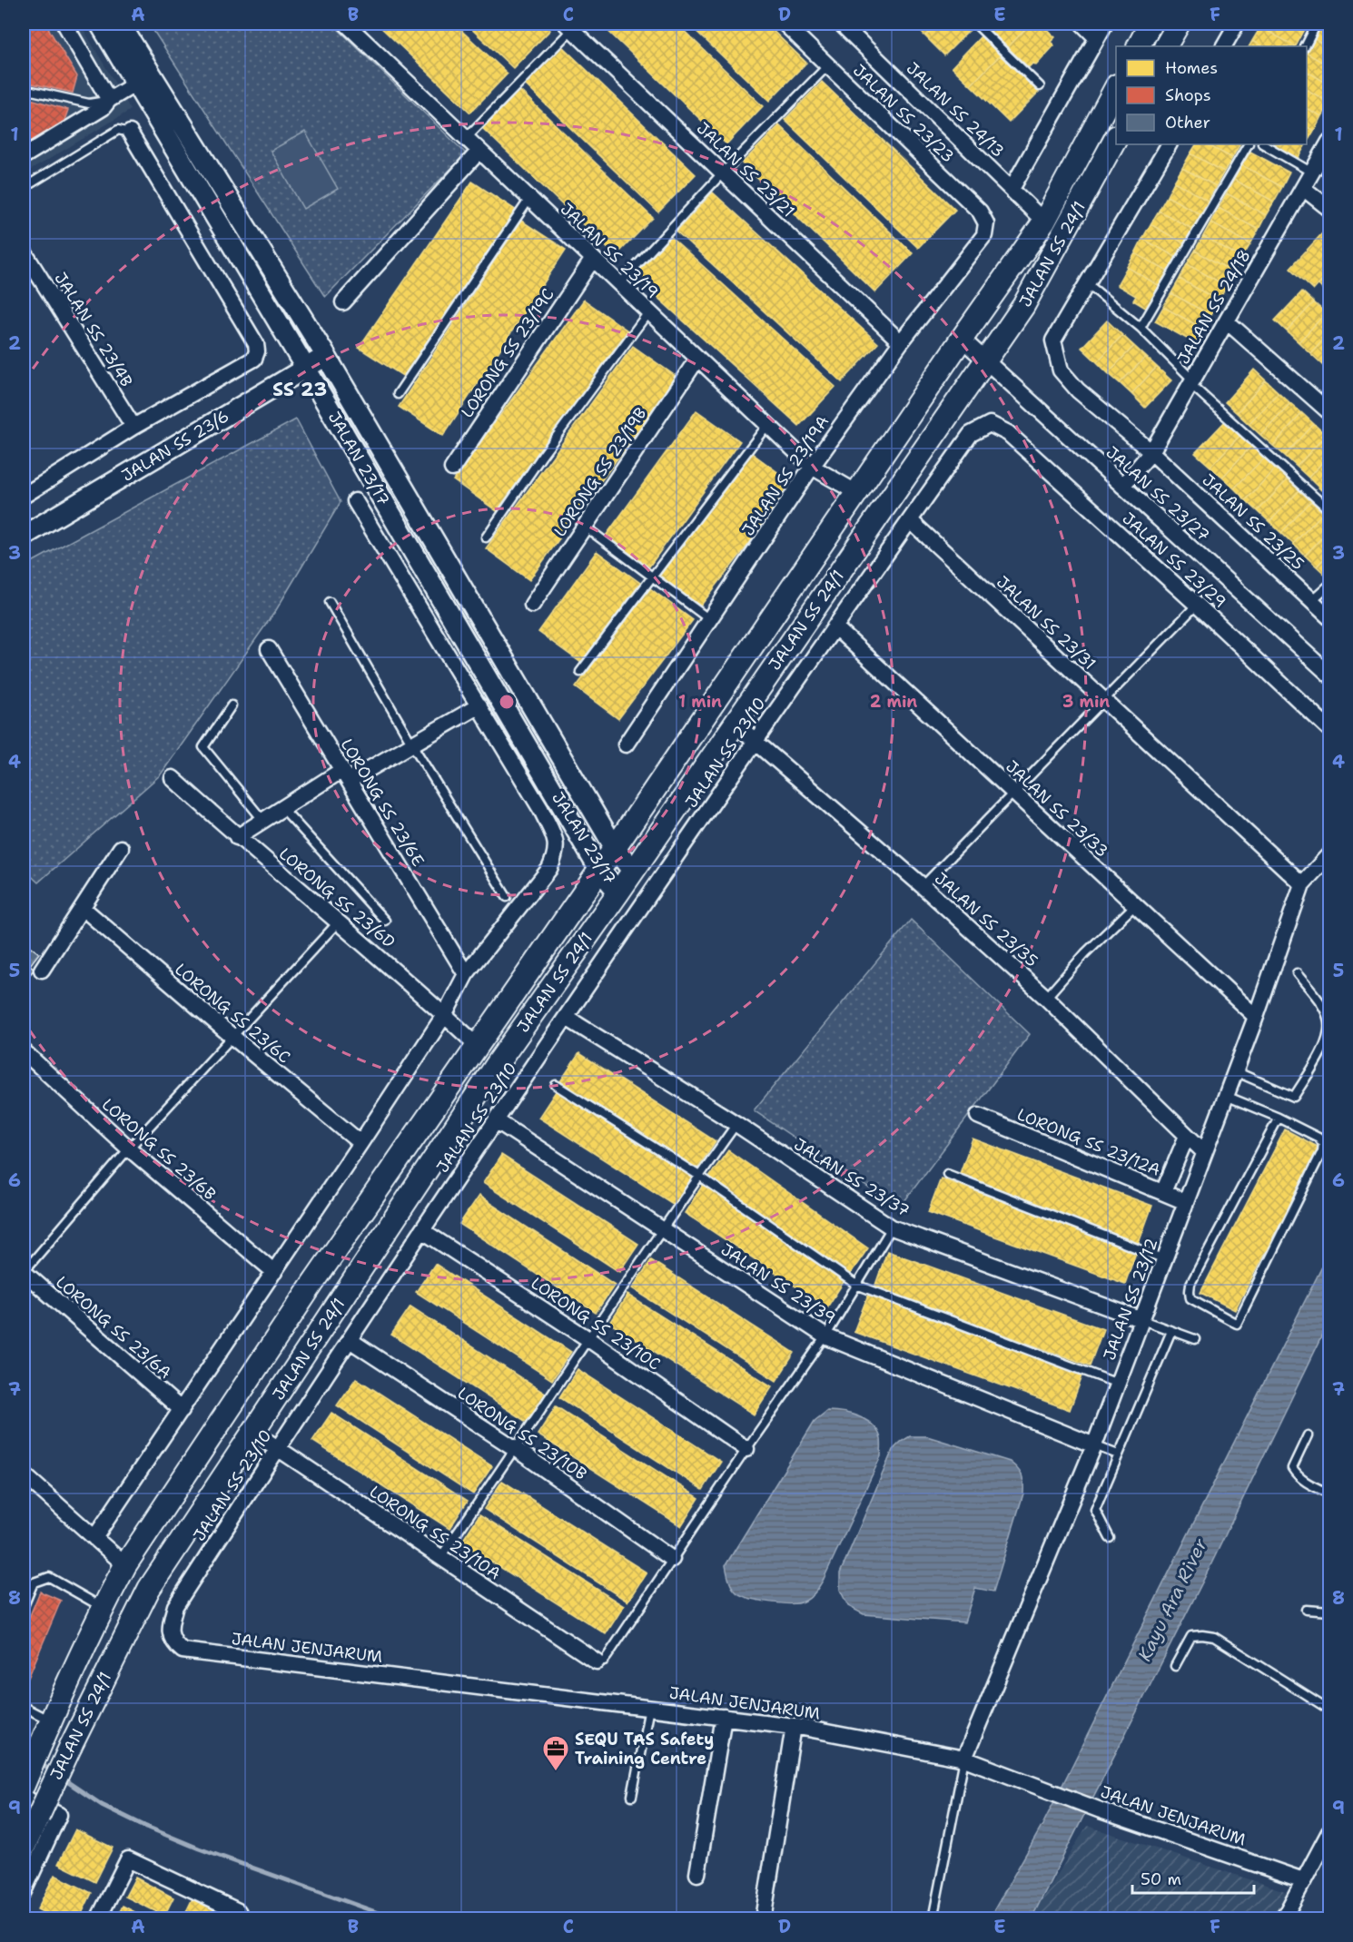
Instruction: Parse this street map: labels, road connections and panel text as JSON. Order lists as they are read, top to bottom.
{
  "streets": {
    "main road": ["JALAN SS 24/1"],
    "street": [
      "JALAN SS 24/13",
      "JALAN SS 23/23",
      "JALAN SS 23/21",
      "JALAN SS 23/19",
      "JALAN SS 24/18",
      "JALAN SS 23/4B",
      "LORONG SS 23/19C",
      "JALAN SS 23/6",
      "JALAN 23/17",
      "LORONG SS 23/19B",
      "JALAN SS 23/19A",
      "JALAN SS 23/27",
      "JALAN SS 23/25",
      "JALAN SS 23/29",
      "JALAN SS 23/31",
      "JALAN SS 23/10",
      "LORONG SS 23/6E",
      "JALAN SS 23/33",
      "LORONG SS 23/6D",
      "JALAN SS 23/35",
      "LORONG SS 23/6C",
      "LORONG SS 23/12A",
      "LORONG SS 23/6B",
      "JALAN SS 23/37",
      "JALAN SS 23/39",
      "JALAN SS 23/12",
      "LORONG SS 23/10C",
      "LORONG SS 23/6A",
      "LORONG SS 23/10B",
      "LORONG SS 23/10A",
      "JALAN JENJARUM"
    ]
  },
  "crossings": [
    ["JALAN SS 24/13", "JALAN SS 24/1"],
    ["JALAN SS 23/23", "JALAN SS 23/19A"],
    ["JALAN SS 23/21", "JALAN SS 23/19A"],
    ["JALAN SS 23/19", "JALAN SS 24/1"],
    ["JALAN SS 23/19", "LORONG SS 23/19C"],
    ["JALAN SS 23/19", "LORONG SS 23/19B"],
    ["JALAN SS 23/19", "JALAN SS 23/19A"],
    ["JALAN SS 24/1", "JALAN 23/17"],
    ["JALAN SS 24/1", "JALAN SS 23/27"],
    ["JALAN SS 24/1", "LORONG SS 23/6D"],
    ["JALAN SS 24/1", "JALAN SS 23/35"],
    ["JALAN SS 24/1", "LORONG SS 23/10A"],
    ["JALAN SS 24/18", "JALAN SS 23/27"],
    ["JALAN SS 24/18", "JALAN SS 23/25"],
    ["JALAN SS 23/6", "JALAN 23/17"],
    ["JALAN SS 23/29", "JALAN SS 23/10"],
    ["JALAN SS 23/31", "JALAN SS 23/10"],
    ["JALAN SS 23/31", "JALAN SS 23/12"],
    ["JALAN SS 23/10", "JALAN SS 23/33"],
    ["JALAN SS 23/10", "JALAN SS 23/35"],
    ["JALAN SS 23/10", "JALAN SS 23/37"],
    ["JALAN SS 23/10", "JALAN SS 23/39"],
    ["JALAN SS 23/10", "LORONG SS 23/10C"],
    ["JALAN SS 23/10", "LORONG SS 23/10B"],
    ["JALAN SS 23/10", "LORONG SS 23/10A"],
    ["JALAN SS 23/10", "JALAN JENJARUM"],
    ["JALAN SS 23/33", "JALAN SS 23/12"],
    ["JALAN SS 23/35", "JALAN SS 23/12"],
    ["LORONG SS 23/12A", "JALAN SS 23/12"],
    ["JALAN SS 23/37", "JALAN SS 23/12"],
    ["JALAN SS 23/39", "JALAN SS 23/12"],
    ["JALAN SS 23/12", "JALAN JENJARUM"]
  ],
  "districts": ["SS 23"],
  "water": ["Kayu Ara River"],
  "places": {
    "office": ["SEQU TAS Safety Training Centre"]
  },
  "legend": ["Homes", "Shops", "Other"],
  "scale_bar": "50 m",
  "grid": {
    "columns": [
      "A",
      "B",
      "C",
      "D",
      "E",
      "F"
    ],
    "rows": [
      "1",
      "2",
      "3",
      "4",
      "5",
      "6",
      "7",
      "8",
      "9"
    ]
  },
  "rings": ["1 min", "2 min", "3 min"]
}
